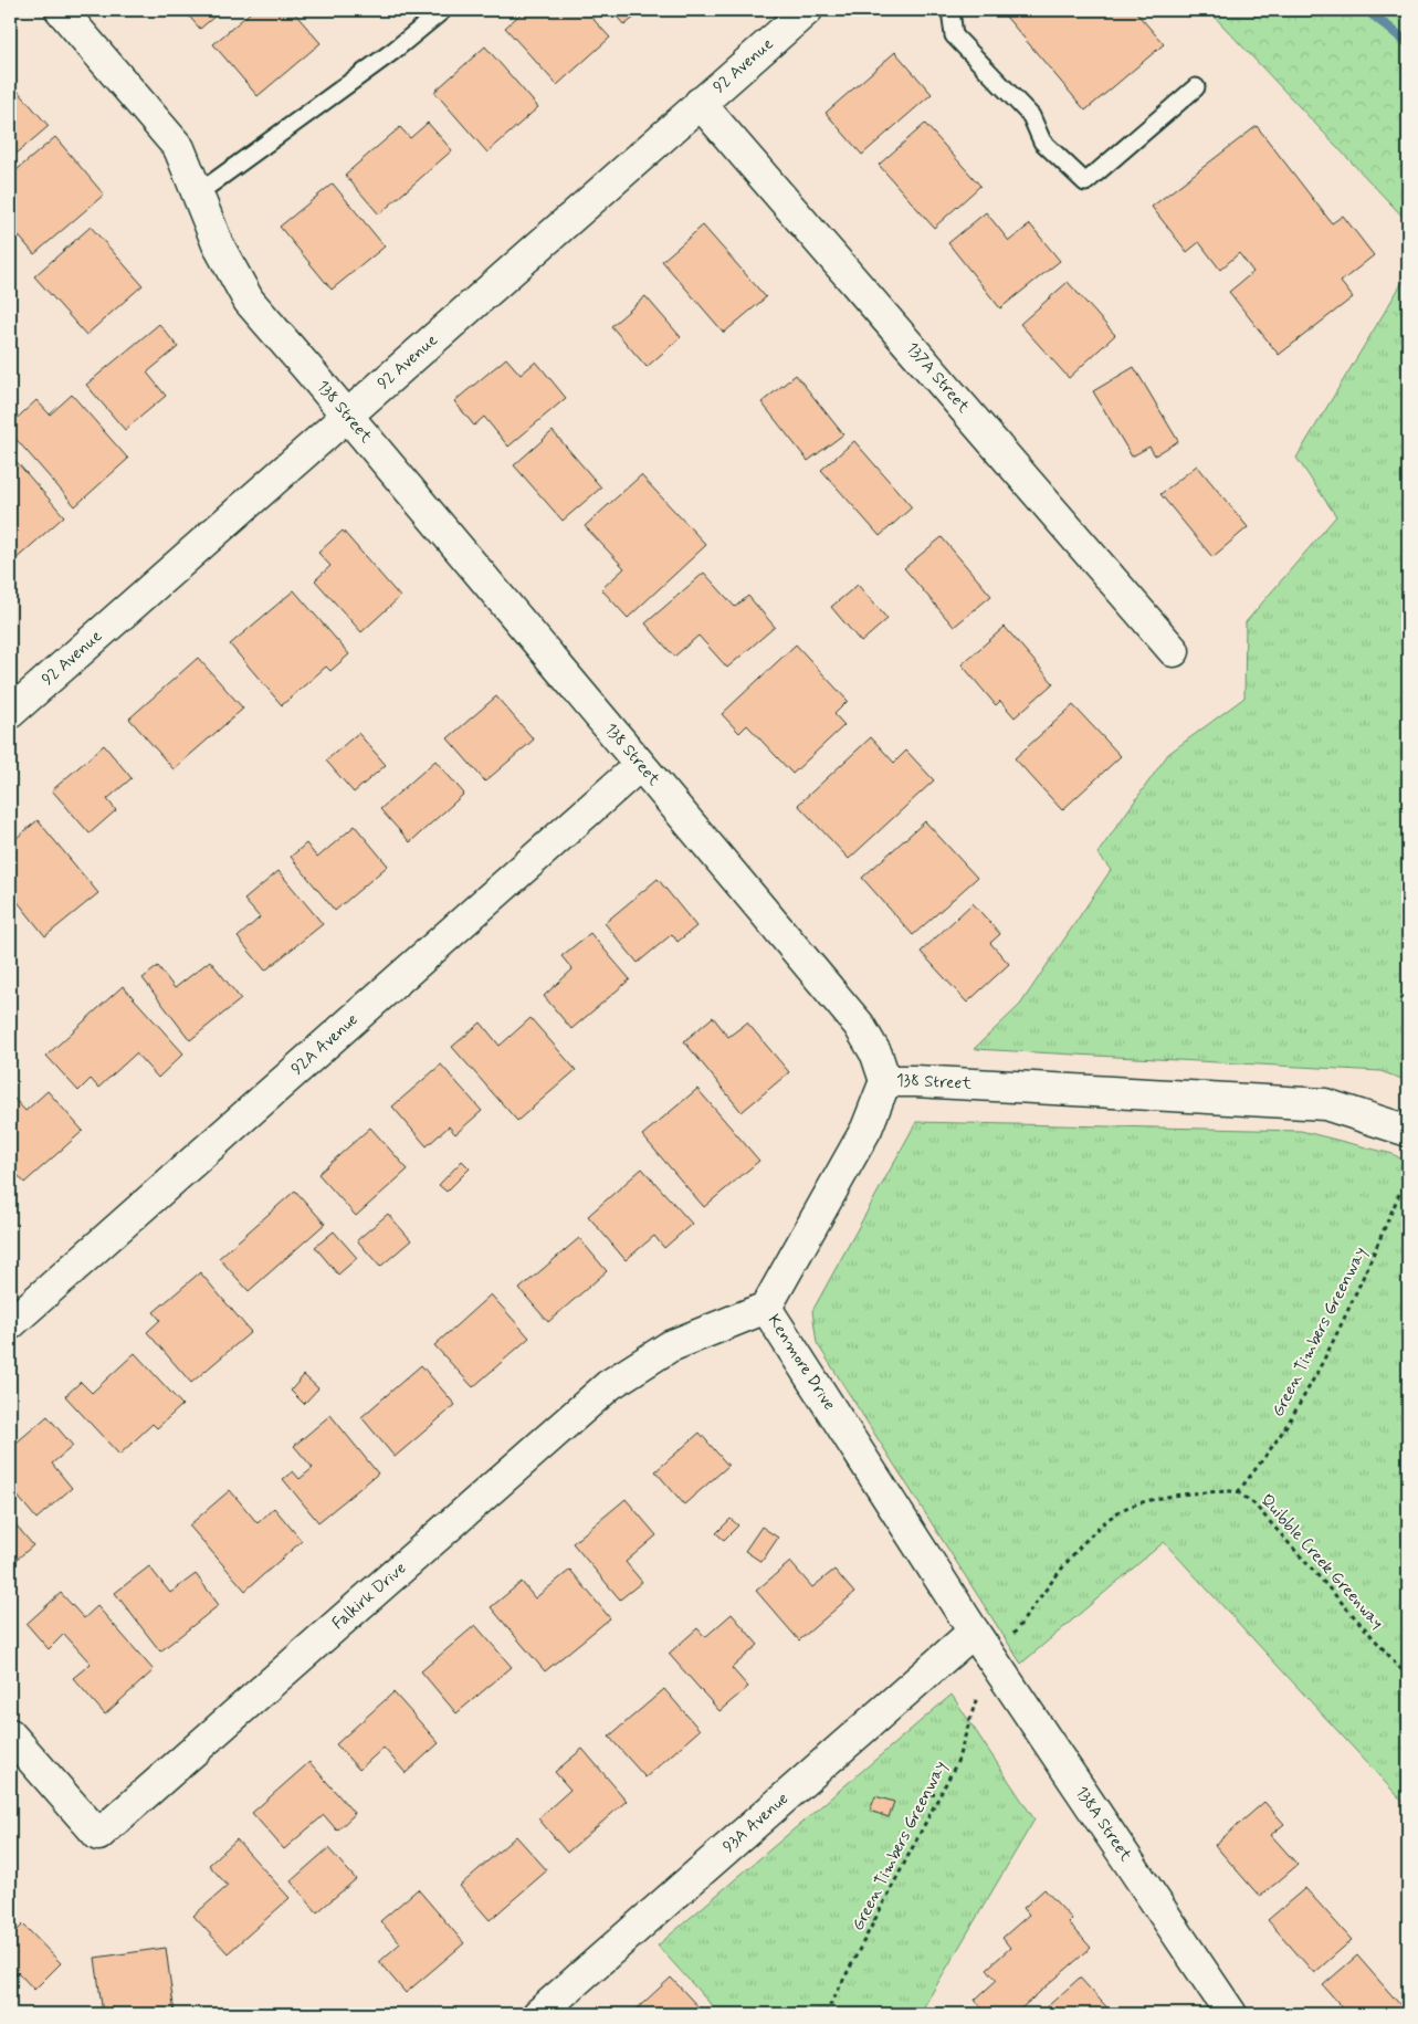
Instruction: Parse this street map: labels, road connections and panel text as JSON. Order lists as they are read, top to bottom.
{
  "streets": {
    "street": [
      "92 Avenue",
      "137A Street",
      "138 Street",
      "92A Avenue",
      "Kenmore Drive",
      "Falkirk Drive",
      "93A Avenue",
      "138A Street"
    ],
    "path": ["Green Timbers Greenway", "Quibble Creek Greenway"]
  },
  "crossings": [
    ["92 Avenue", "137A Street"],
    ["92 Avenue", "138 Street"],
    ["138 Street", "92A Avenue"],
    ["138 Street", "Kenmore Drive"],
    ["Green Timbers Greenway", "Quibble Creek Greenway"],
    ["Kenmore Drive", "Falkirk Drive"],
    ["Kenmore Drive", "93A Avenue"],
    ["Kenmore Drive", "138A Street"],
    ["93A Avenue", "138A Street"]
  ]
}
